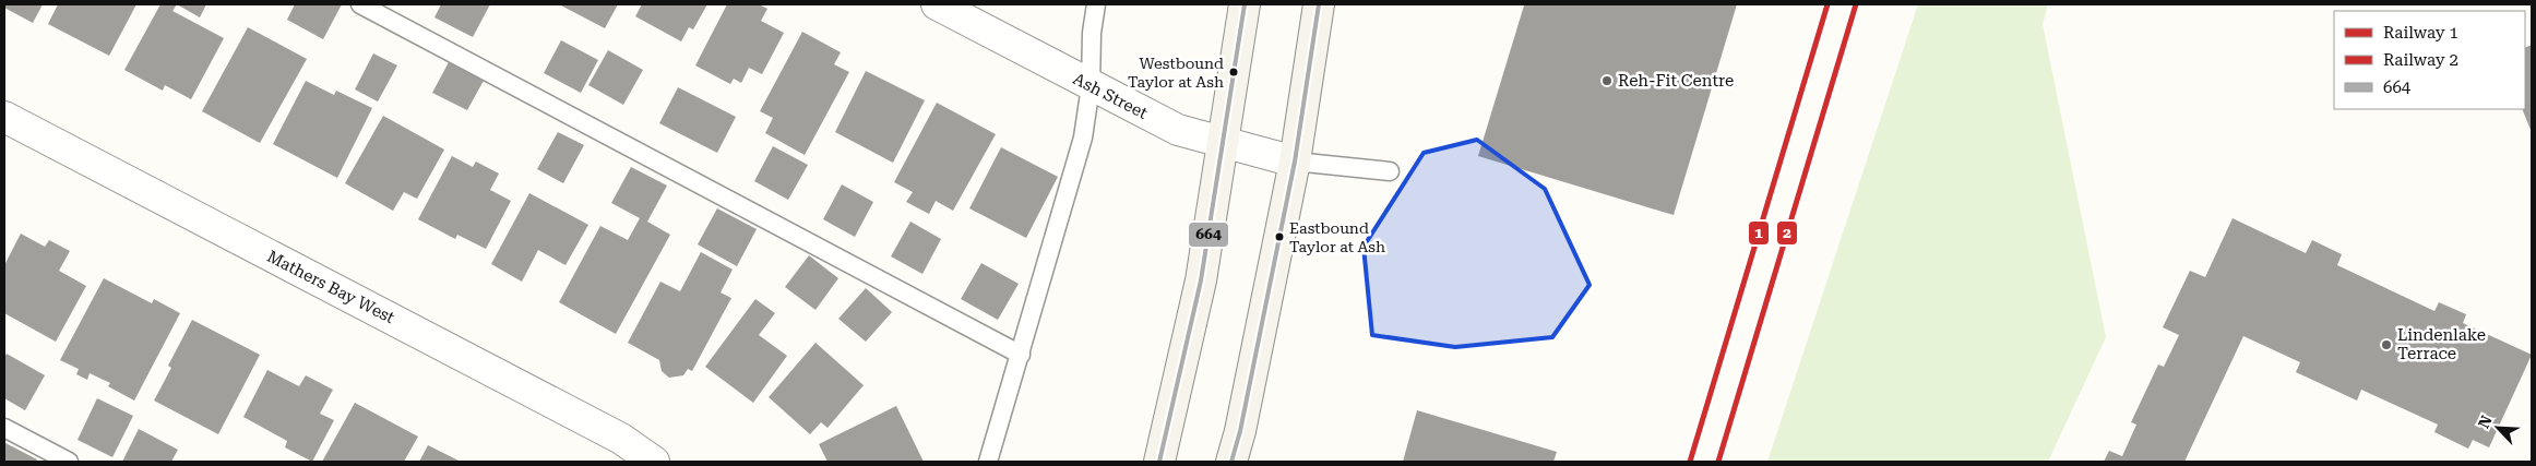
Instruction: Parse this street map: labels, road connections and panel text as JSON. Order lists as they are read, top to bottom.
{
  "streets": {
    "street": ["Ash Street", "Mathers Bay West"]
  },
  "places": [
    "Westbound Taylor at Ash",
    "Reh-Fit Centre",
    "Eastbound Taylor at Ash",
    "Lindenlake Terrace"
  ],
  "lines": ["rail line 1", "rail line 2", "transit line 664"],
  "legend": ["Railway 1", "Railway 2", "664"],
  "north": "top left"
}
